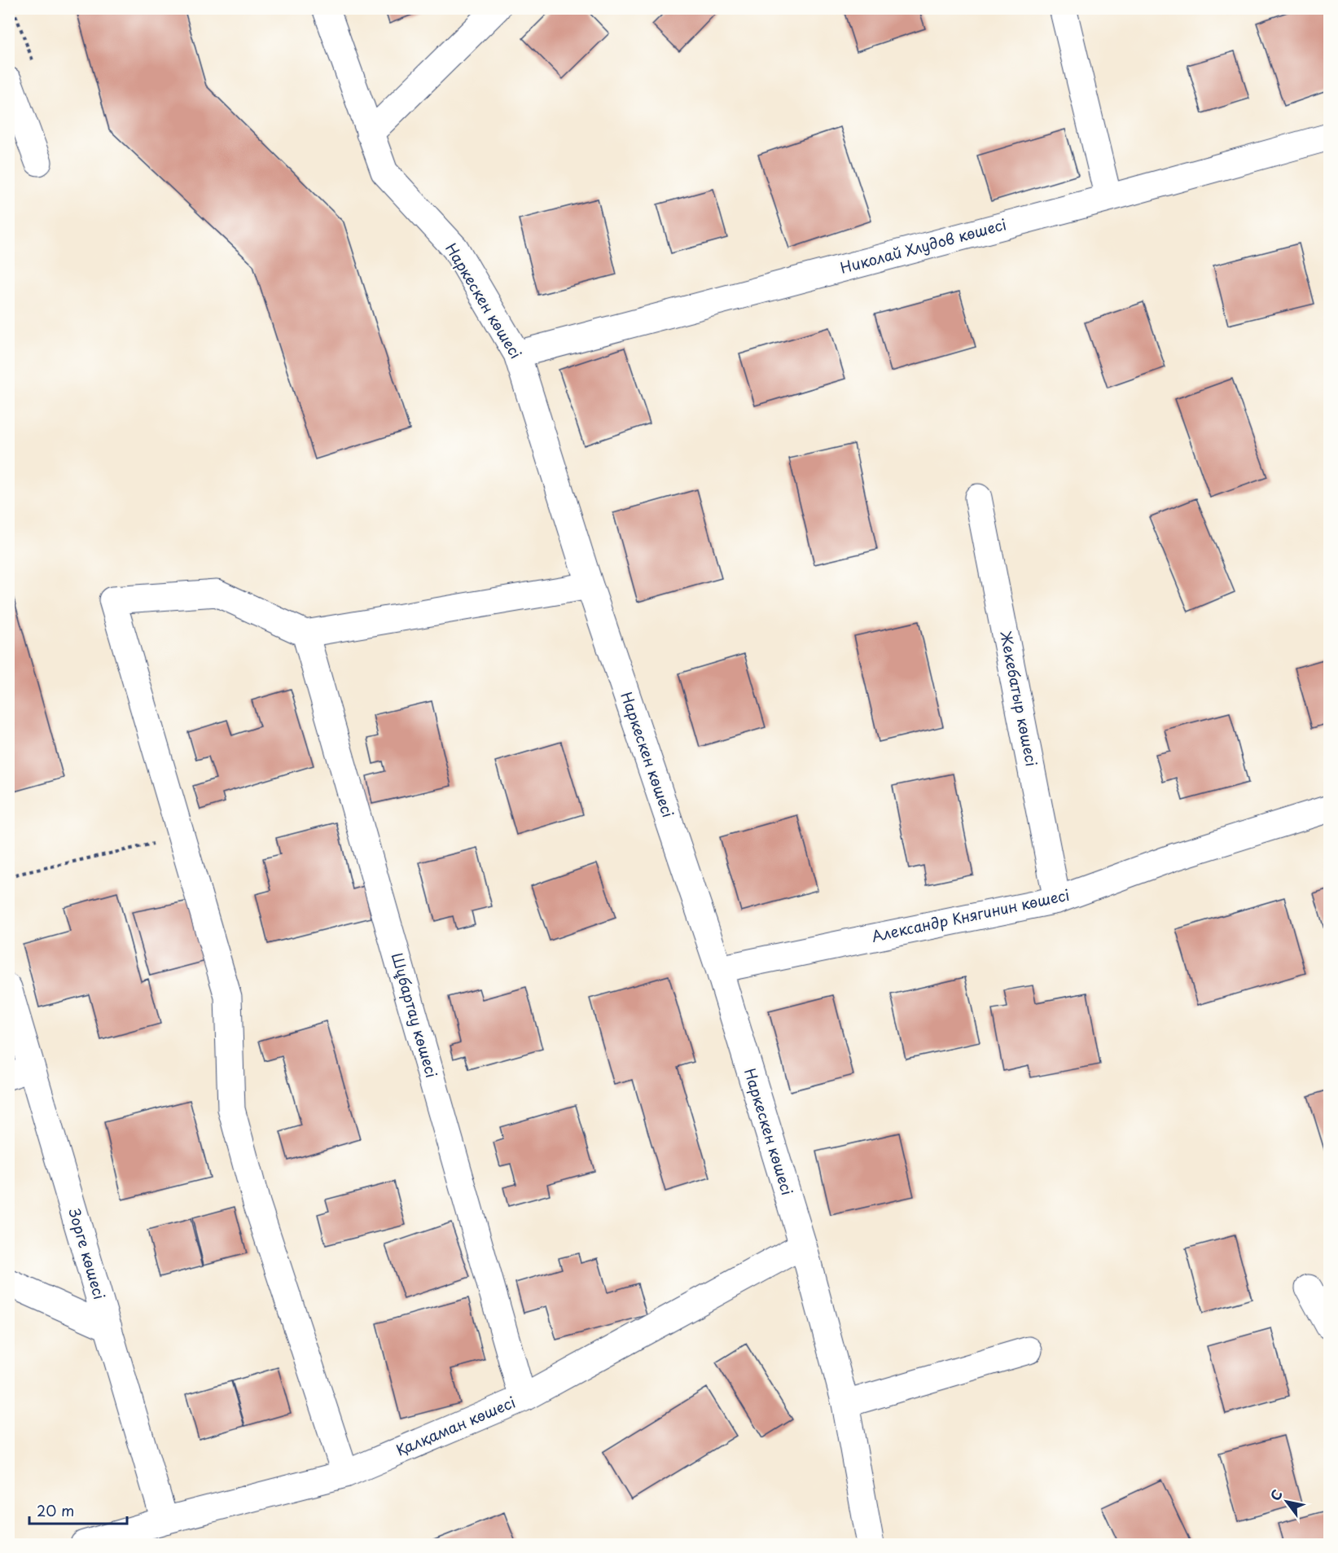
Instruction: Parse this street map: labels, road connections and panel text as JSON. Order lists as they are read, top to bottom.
{
  "streets": {
    "street": [
      "Николай Хлудов көшесі",
      "Наркескен көшесі",
      "Жекебатыр көшесі",
      "Александр Княгинин көшесі",
      "Шұбартау көшесі",
      "Зорге көшесі",
      "Қалқаман көшесі"
    ]
  },
  "crossings": [
    ["Николай Хлудов көшесі", "Наркескен көшесі"],
    ["Наркескен көшесі", "Александр Княгинин көшесі"],
    ["Наркескен көшесі", "Қалқаман көшесі"],
    ["Жекебатыр көшесі", "Александр Княгинин көшесі"],
    ["Шұбартау көшесі", "Қалқаман көшесі"],
    ["Зорге көшесі", "Қалқаман көшесі"]
  ],
  "scale_bar": "20 m",
  "north": "top left"
}
